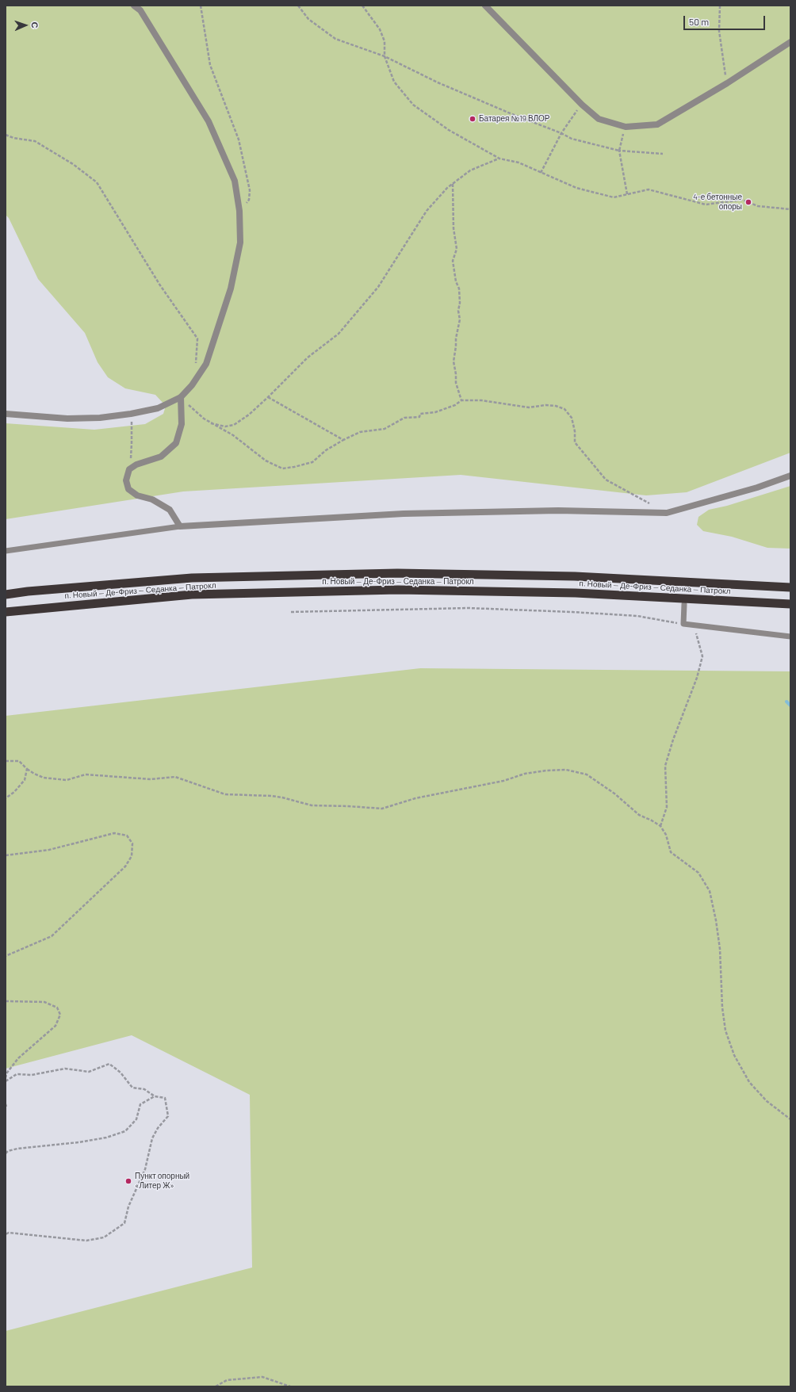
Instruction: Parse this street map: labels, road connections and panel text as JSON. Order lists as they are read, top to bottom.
{
  "streets": {
    "highway": ["п. Новый — Де-Фриз — Седанка — Патрокл"]
  },
  "places": ["Батарея №19 ВЛОР", "4-е бетонные опоры", "Пункт опорный «Литер Ж»"],
  "scale_bar": "50 m",
  "north": "right"
}
